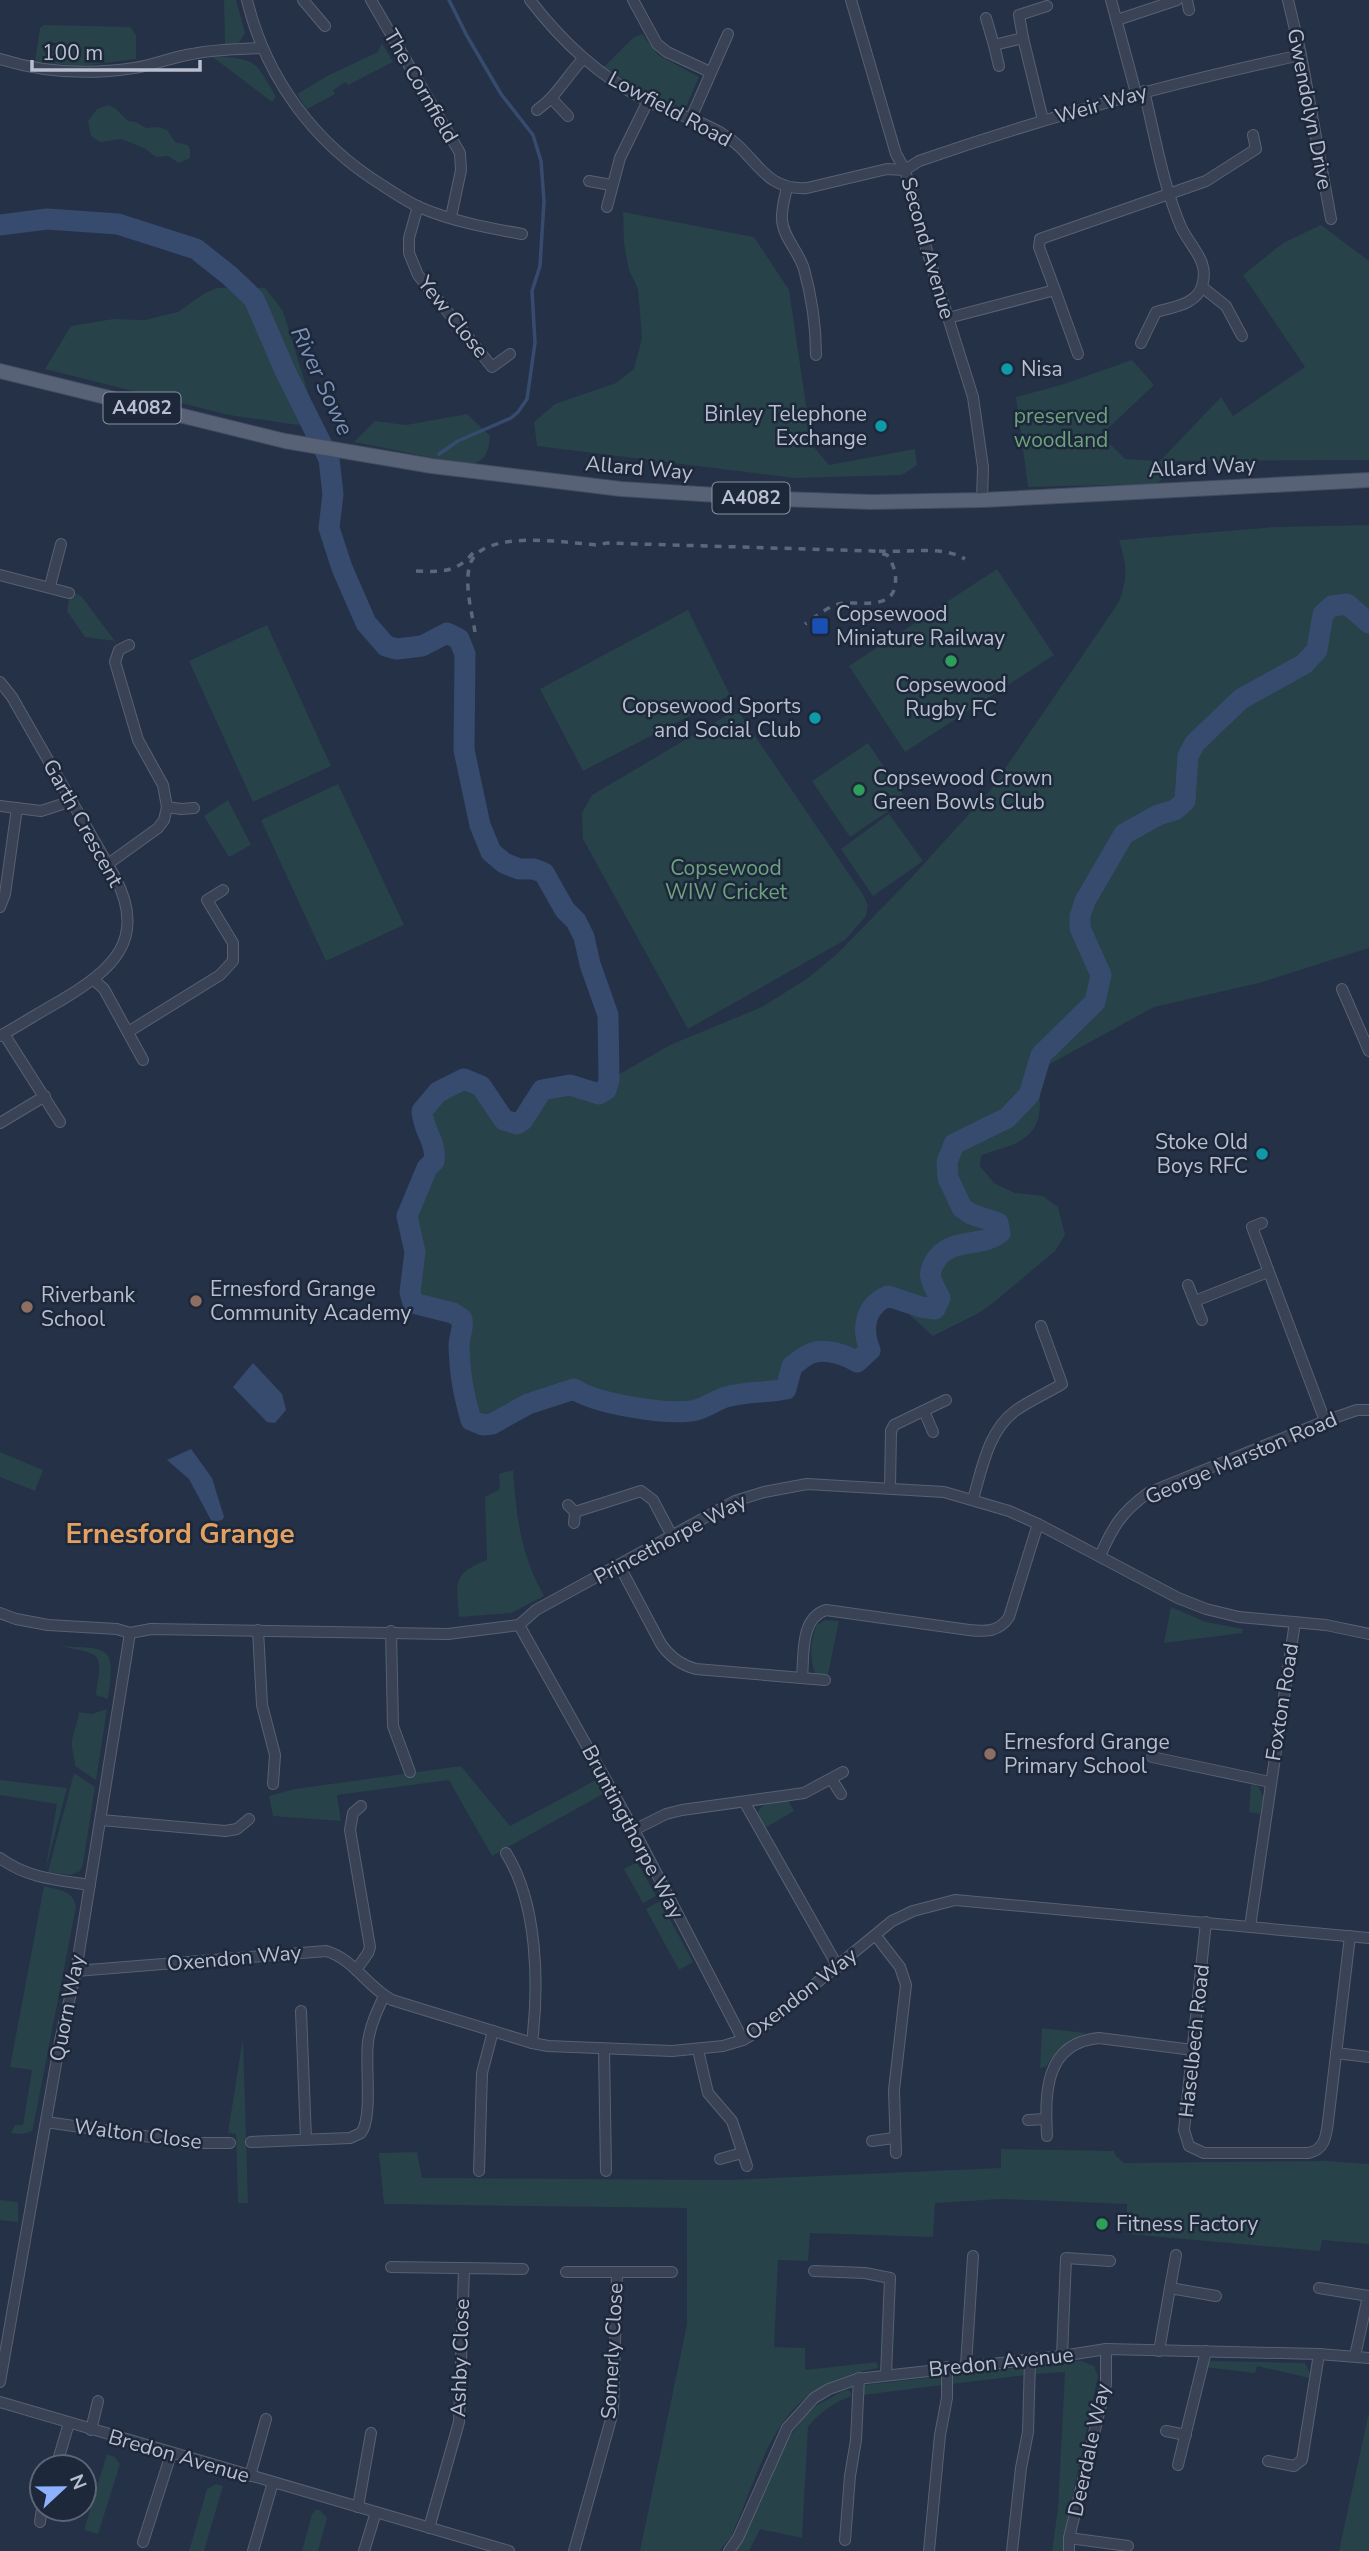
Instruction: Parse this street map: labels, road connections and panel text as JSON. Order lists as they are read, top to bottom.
{
  "streets": {
    "main road": ["A4082", "Allard Way"],
    "street": [
      "The Cornfield",
      "Weir Way",
      "Lowfield Road",
      "Gwendolyn Drive",
      "Second Avenue",
      "Yew Close",
      "Garth Crescent",
      "George Marston Road",
      "Princethorpe Way",
      "Foxton Road",
      "Bruntingthorpe Way",
      "Oxendon Way",
      "Quorn Way",
      "Haselbech Road",
      "Walton Close",
      "Somerly Close",
      "Ashby Close",
      "Bredon Avenue",
      "Deerdale Way"
    ]
  },
  "crossings": [
    ["Weir Way", "Gwendolyn Drive"],
    ["Weir Way", "Second Avenue"],
    ["Second Avenue", "Allard Way"],
    ["George Marston Road", "Princethorpe Way"],
    ["Princethorpe Way", "Foxton Road"],
    ["Princethorpe Way", "Bruntingthorpe Way"],
    ["Princethorpe Way", "Quorn Way"],
    ["Foxton Road", "Oxendon Way"],
    ["Bruntingthorpe Way", "Oxendon Way"],
    ["Oxendon Way", "Quorn Way"],
    ["Oxendon Way", "Haselbech Road"],
    ["Quorn Way", "Walton Close"],
    ["Ashby Close", "Bredon Avenue"],
    ["Bredon Avenue", "Deerdale Way"]
  ],
  "districts": ["Ernesford Grange"],
  "water": ["River Sowe"],
  "parks": ["preserved woodland", "Copsewood WIW Cricket"],
  "places": {
    "other": [
      "Nisa",
      "Binley Telephone Exchange",
      "Copsewood Rugby FC",
      "Copsewood Sports and Social Club",
      "Copsewood Crown Green Bowls Club",
      "Stoke Old Boys RFC",
      "Ernesford Grange Community Academy",
      "Riverbank School",
      "Ernesford Grange Primary School",
      "Fitness Factory"
    ],
    "transit": ["Copsewood Miniature Railway"]
  },
  "scale_bar": "100 m",
  "north": "right"
}
